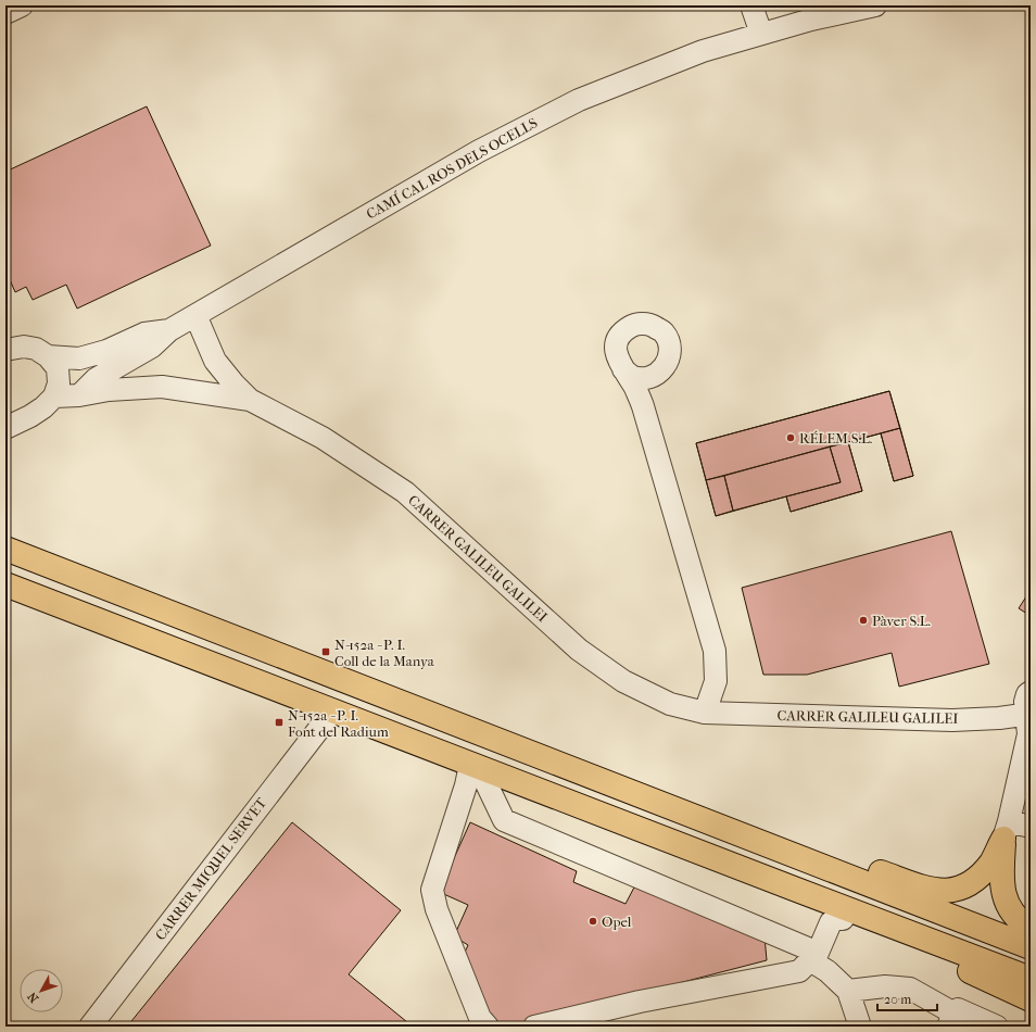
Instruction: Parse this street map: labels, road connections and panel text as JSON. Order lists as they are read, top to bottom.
{
  "streets": {
    "street": ["CAMÍ CAL ROS DELS OCELLS", "CARRER GALILEU GALILEI", "CARRER MIQUEL SERVET"]
  },
  "crossings": [
    ["CAMÍ CAL ROS DELS OCELLS", "CARRER GALILEU GALILEI"]
  ],
  "places": {
    "other": ["RÉLEM S.L.", "Pàver S.L.", "Opel"],
    "transit": ["N-152a - P. I. Coll de la Manya", "N-152a - P. I. Font del Radium"]
  },
  "scale_bar": "20 m",
  "north": "bottom left"
}
